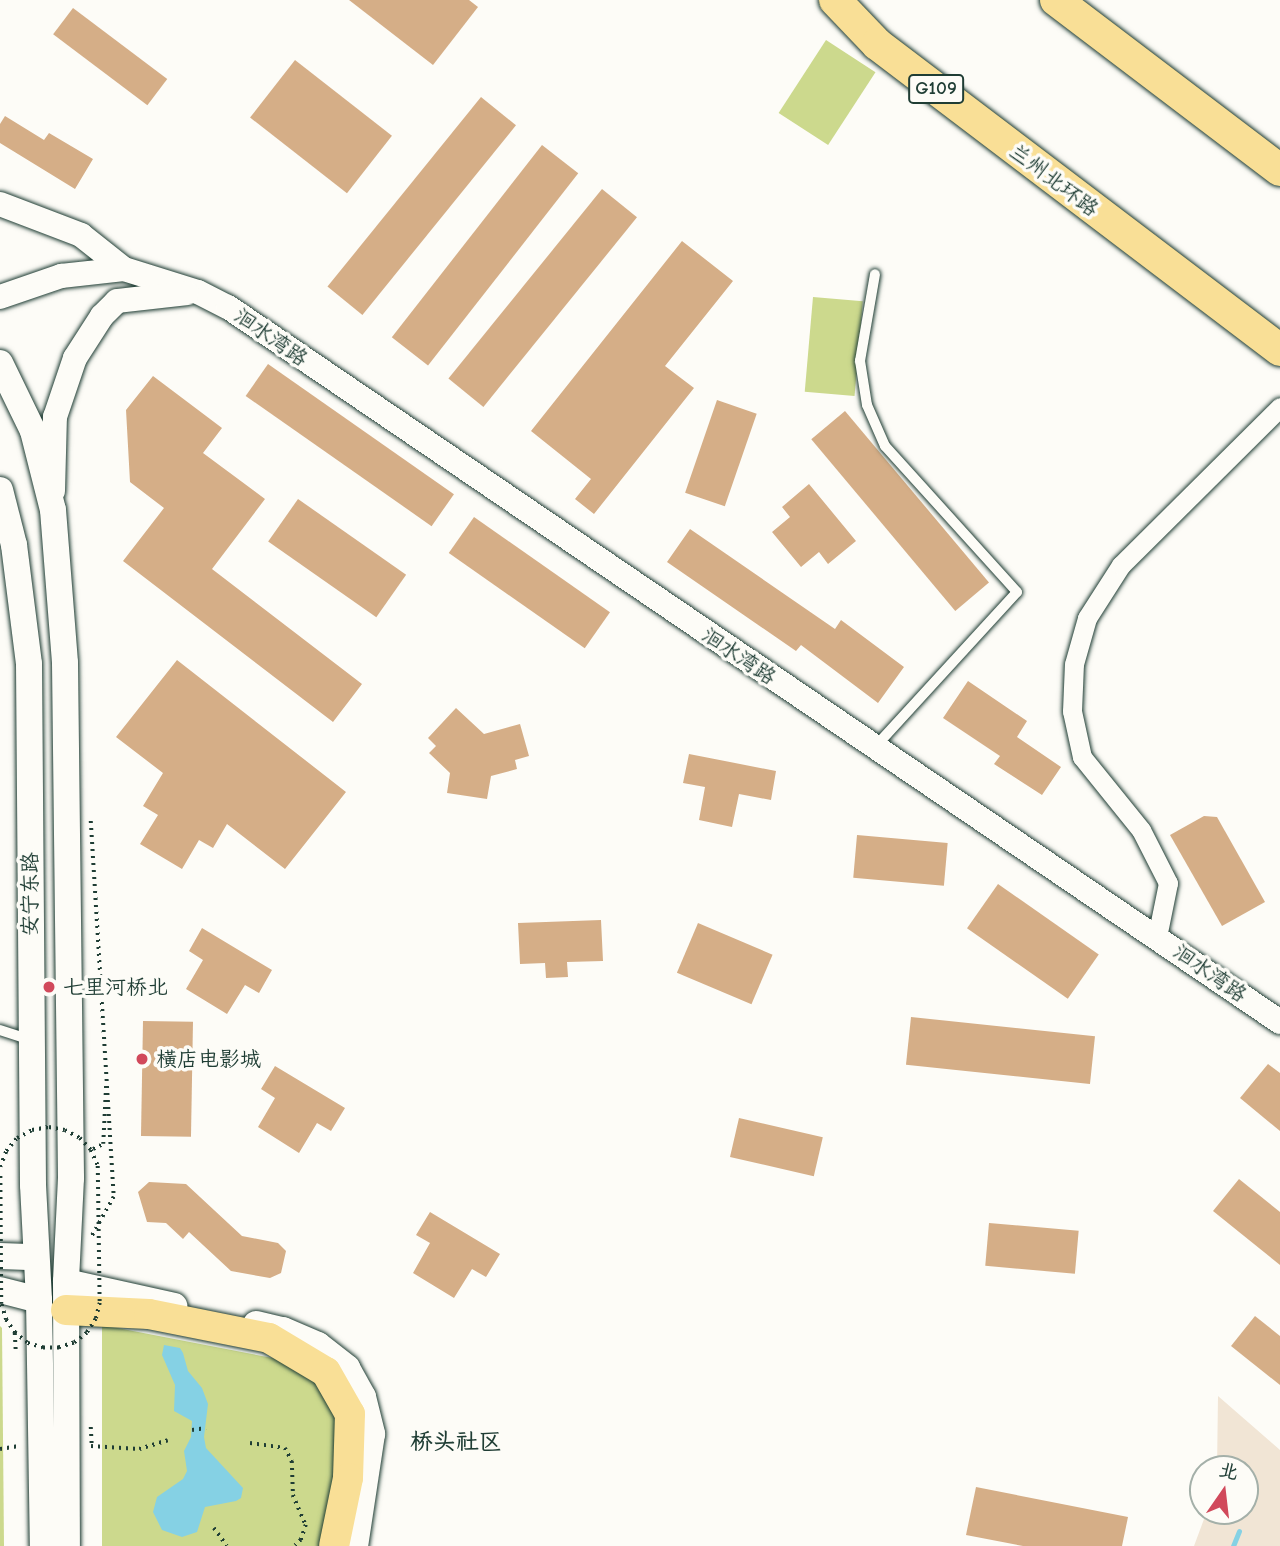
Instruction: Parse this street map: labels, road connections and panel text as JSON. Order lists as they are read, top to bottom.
{
  "streets": {
    "highway": ["G109", "兰州北环路"],
    "main road": ["安宁东路"],
    "street": ["洄水湾路"]
  },
  "districts": ["桥头社区"],
  "places": ["七里河桥北", "横店电影城"],
  "north": "top"
}
